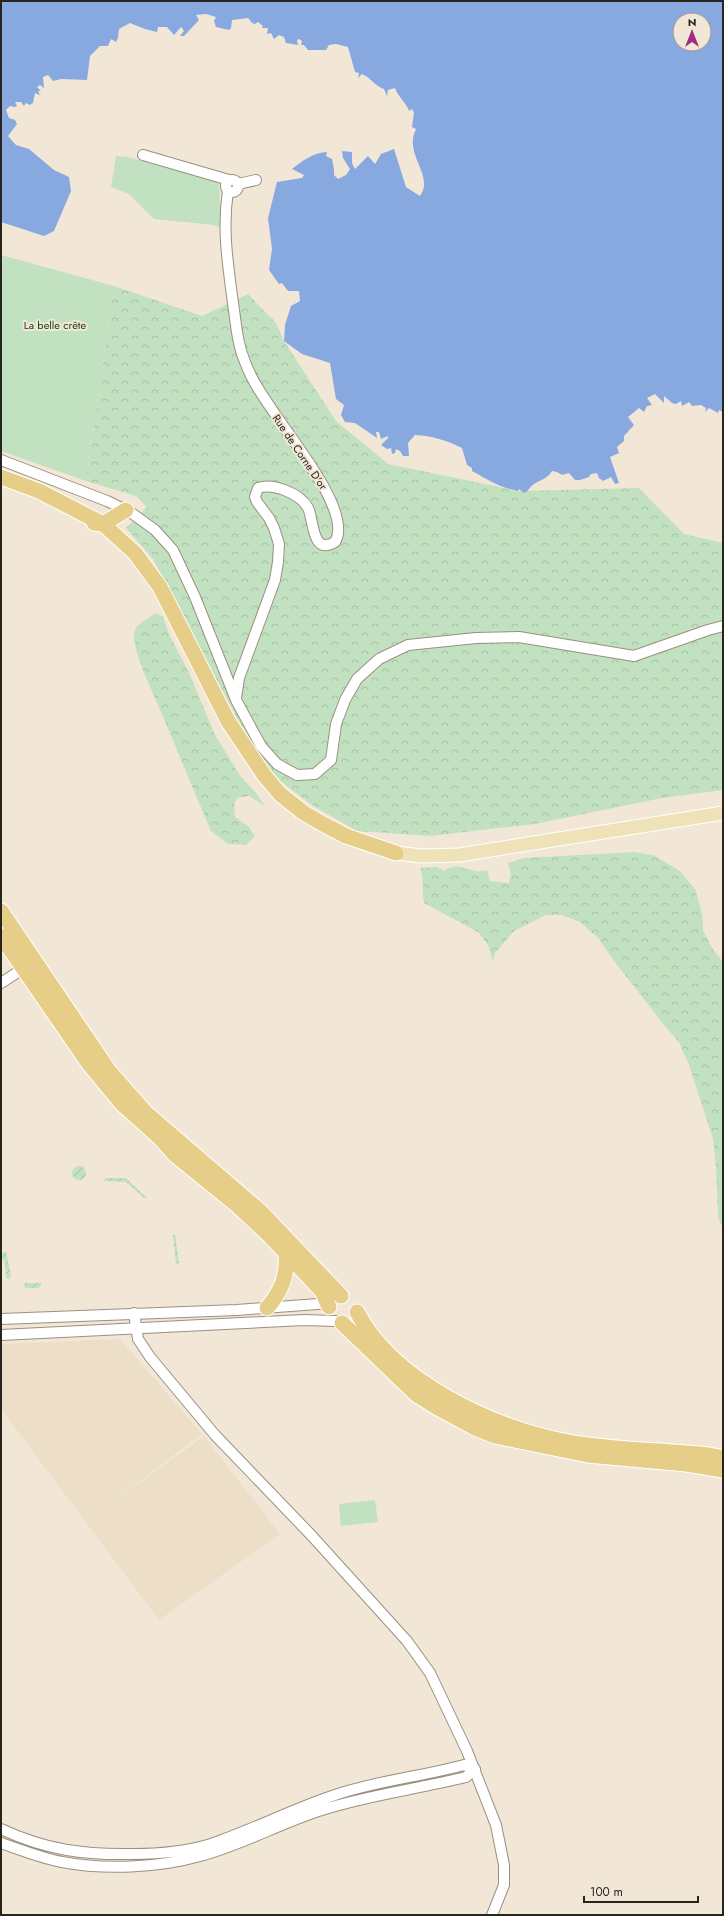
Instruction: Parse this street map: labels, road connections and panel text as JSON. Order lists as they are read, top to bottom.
{
  "streets": {
    "street": ["Rue de Corne D'or"]
  },
  "parks": ["La belle crête"],
  "scale_bar": "100 m",
  "north": "top"
}
